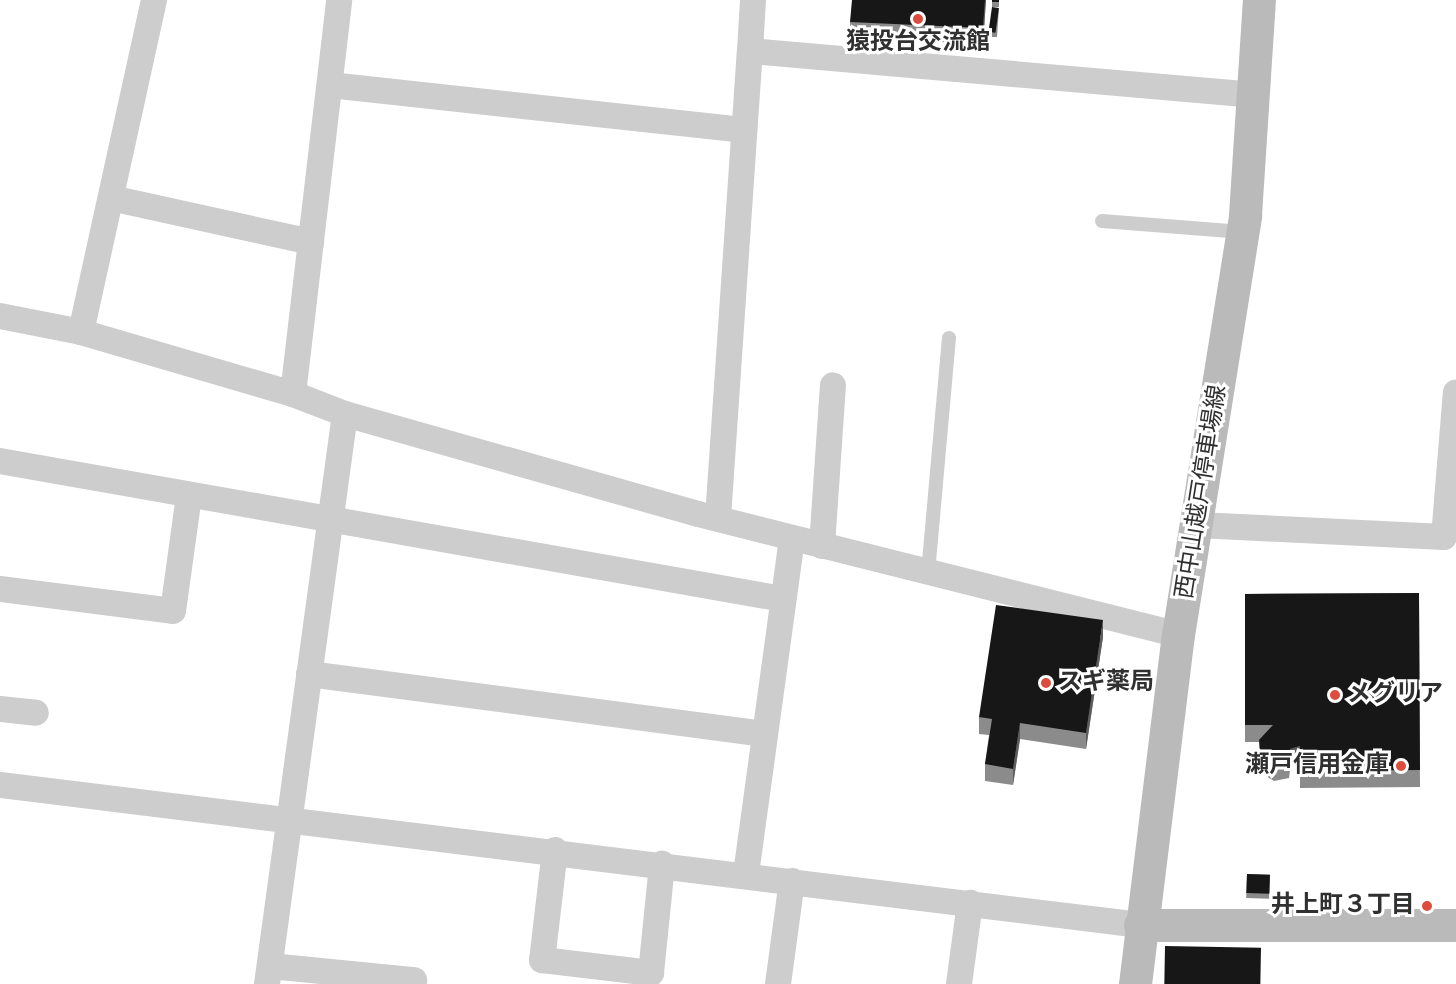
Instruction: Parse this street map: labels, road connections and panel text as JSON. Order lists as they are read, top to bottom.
{
  "streets": {
    "main road": ["西中山越戸停車場線"]
  },
  "places": [
    "猿投台交流館",
    "スギ薬局",
    "メグリア",
    "瀬戸信用金庫",
    "井上町３丁目"
  ]
}
